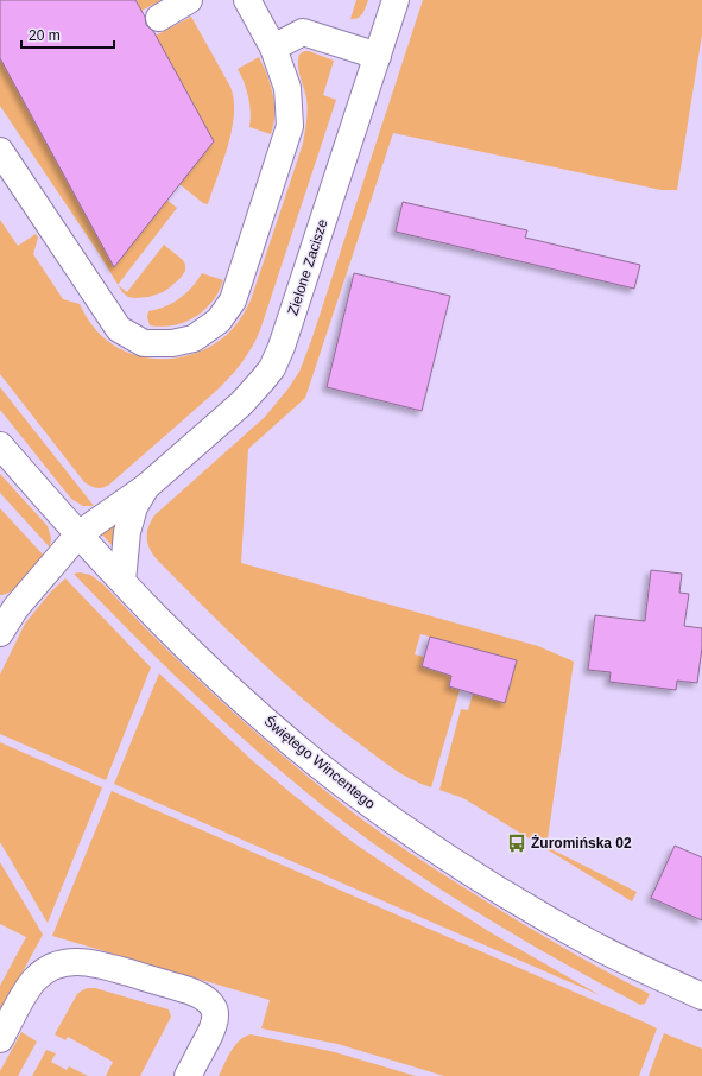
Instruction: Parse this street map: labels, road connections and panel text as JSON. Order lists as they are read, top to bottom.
{
  "streets": {
    "street": ["Zielone Zacisze", "Świętego Wincentego"]
  },
  "crossings": [
    ["Zielone Zacisze", "Świętego Wincentego"]
  ],
  "places": {
    "bus stop": ["Żuromińska 02"]
  },
  "scale_bar": "20 m"
}
